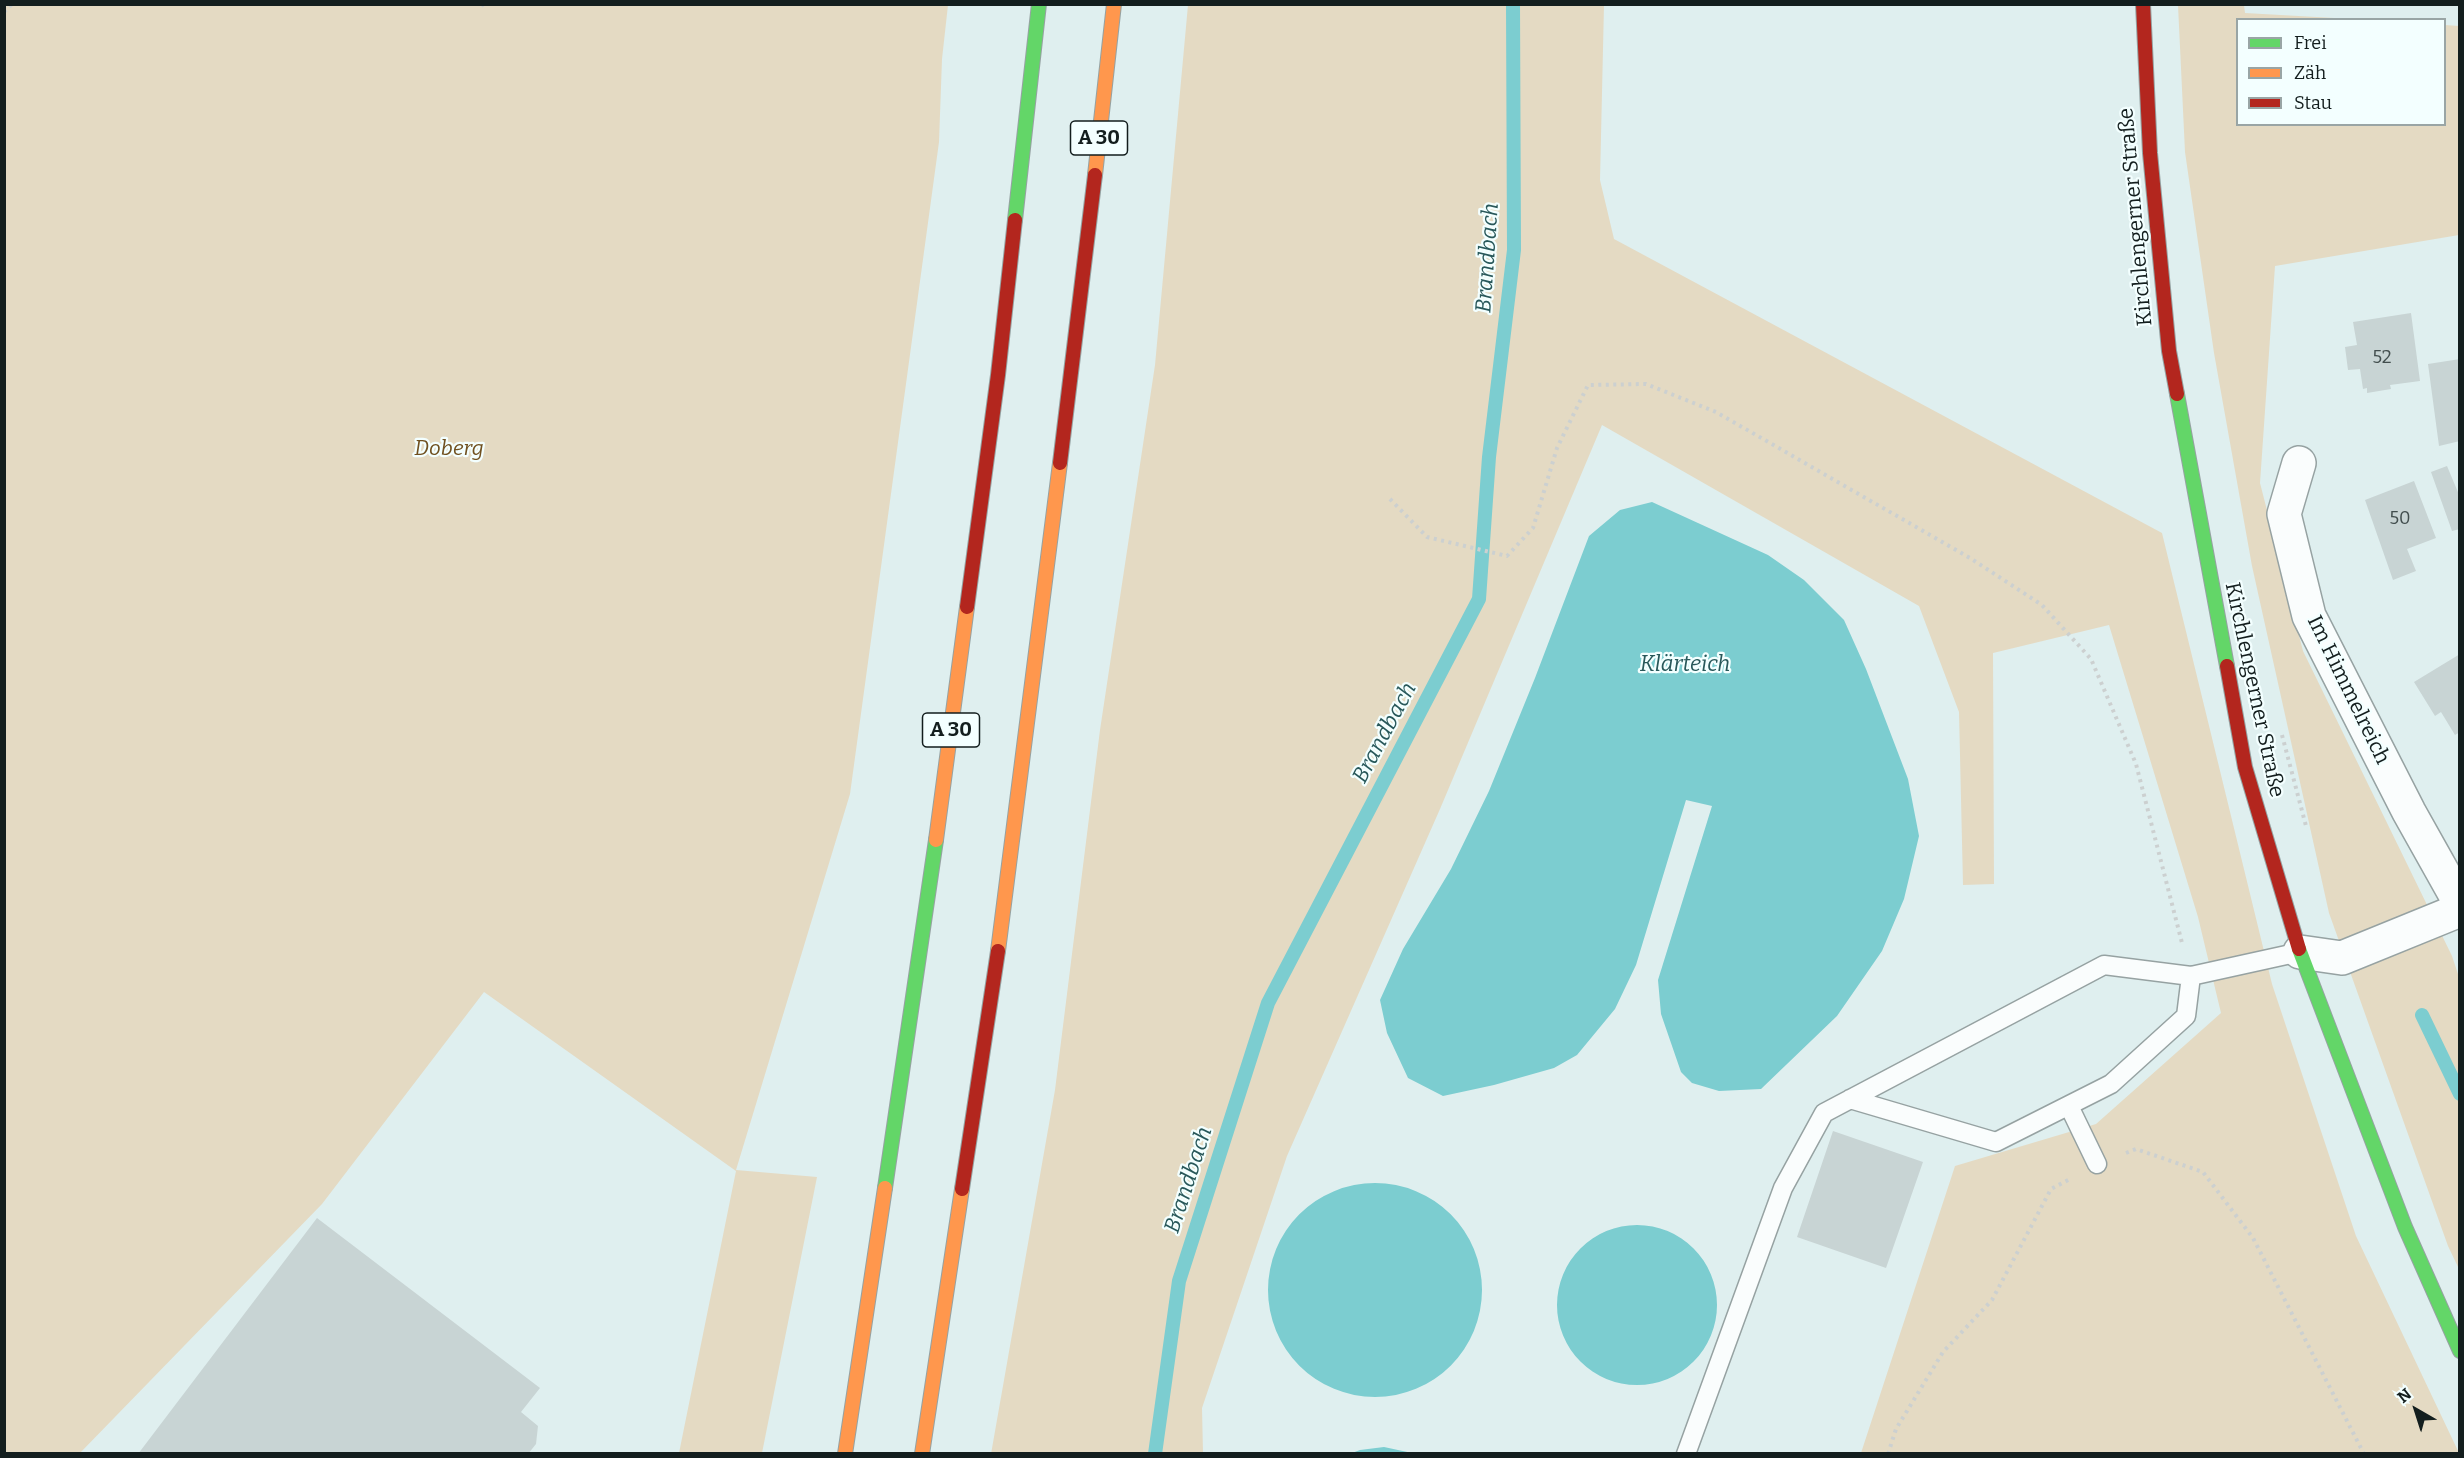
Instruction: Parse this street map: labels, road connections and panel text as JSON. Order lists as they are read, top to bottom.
{
  "streets": {
    "main road": ["A 30", "Kirchlengerner Straße"],
    "street": ["Im Himmelreich"]
  },
  "water": ["Brandbach", "Klärteich"],
  "parks": ["Doberg"],
  "house_numbers": ["52", "50"],
  "legend": ["Frei", "Zäh", "Stau"],
  "north": "top left"
}
